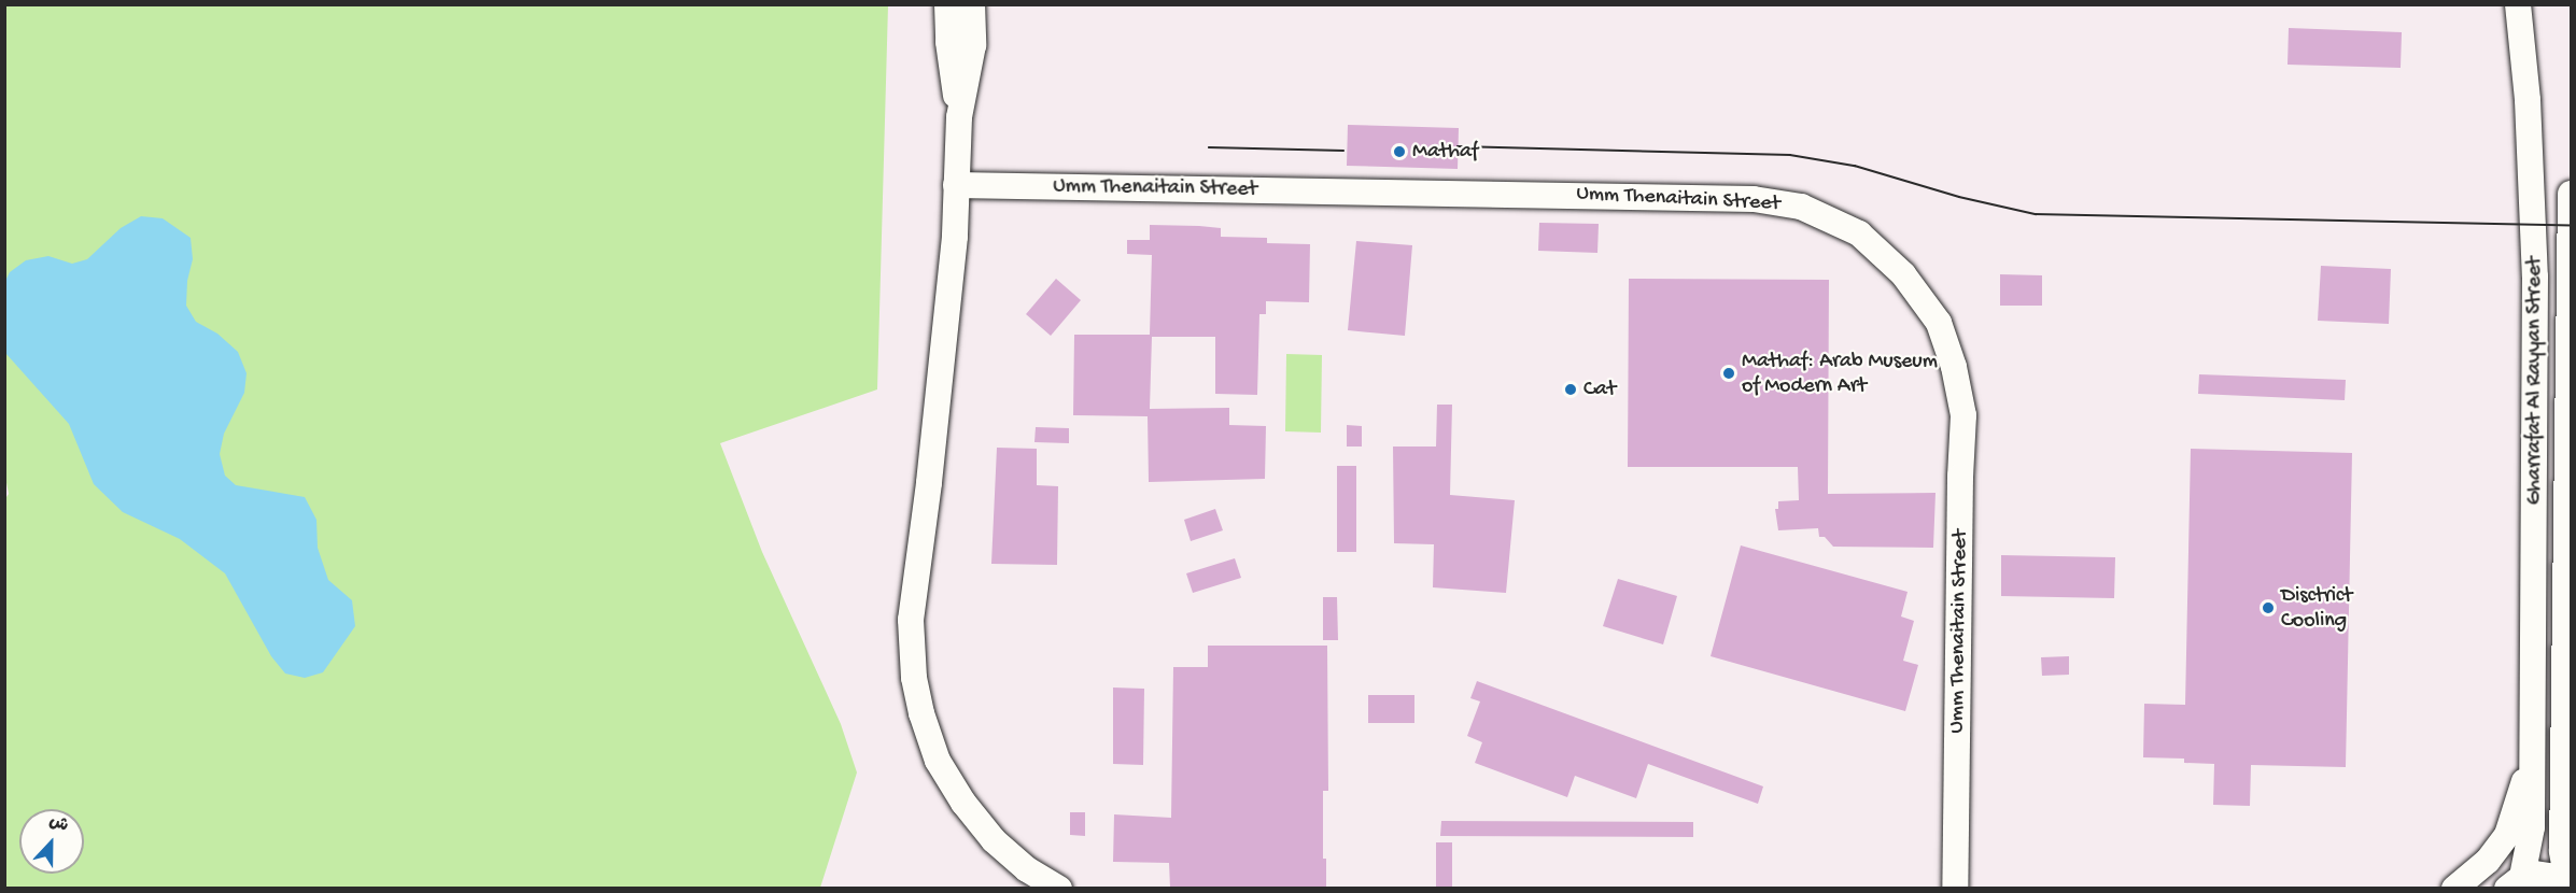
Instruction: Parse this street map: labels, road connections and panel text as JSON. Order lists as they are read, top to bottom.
{
  "streets": {
    "street": ["Umm Thenaitain Street", "Gharrafat Al Rayyan Street"]
  },
  "places": [
    "Mathaf",
    "Mathaf: Arab Museum of Modern Art",
    "Cat",
    "Disctrict Cooling"
  ],
  "north": "top"
}
